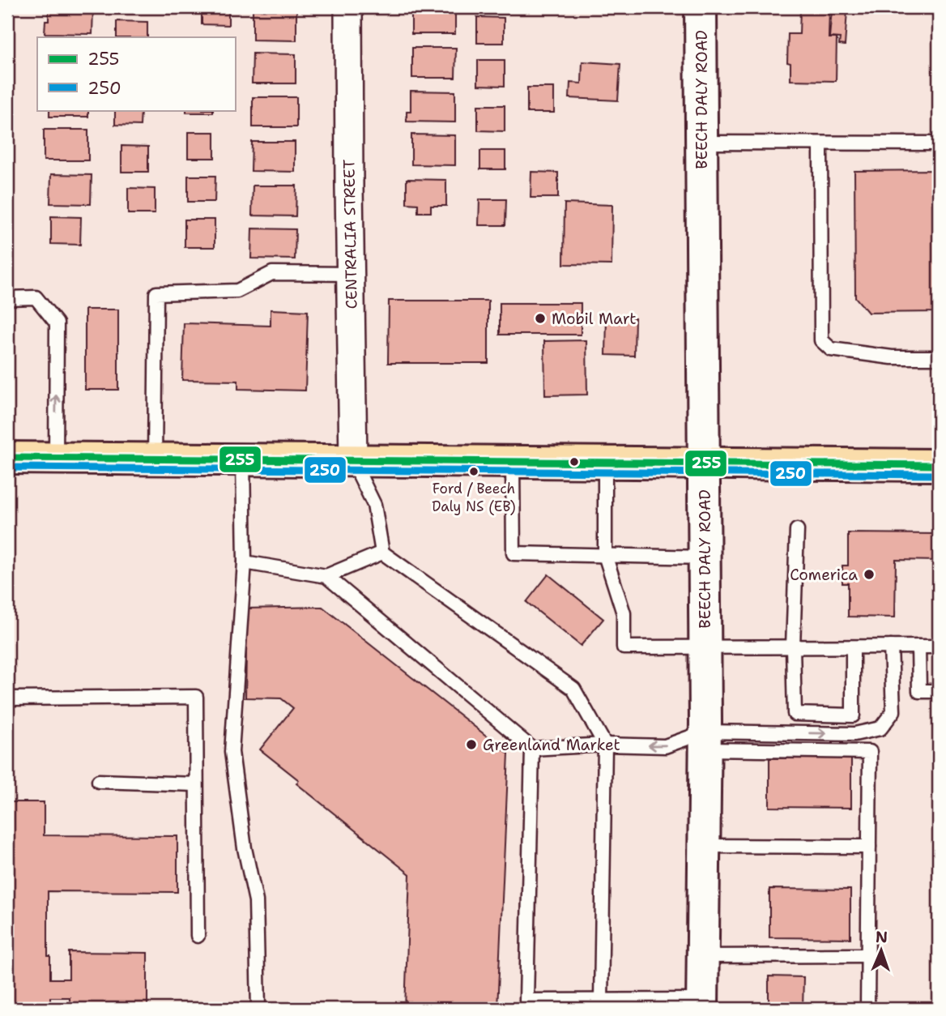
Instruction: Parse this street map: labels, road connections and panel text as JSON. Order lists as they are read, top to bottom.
{
  "streets": {
    "main road": ["BEECH DALY ROAD"],
    "street": ["CENTRALIA STREET"]
  },
  "places": [
    "Mobil Mart",
    "Ford / Beech Daly NS (EB)",
    "Comerica",
    "Greenland Market"
  ],
  "lines": ["transit line 255", "transit line 250"],
  "legend": ["255", "250"],
  "north": "top"
}
